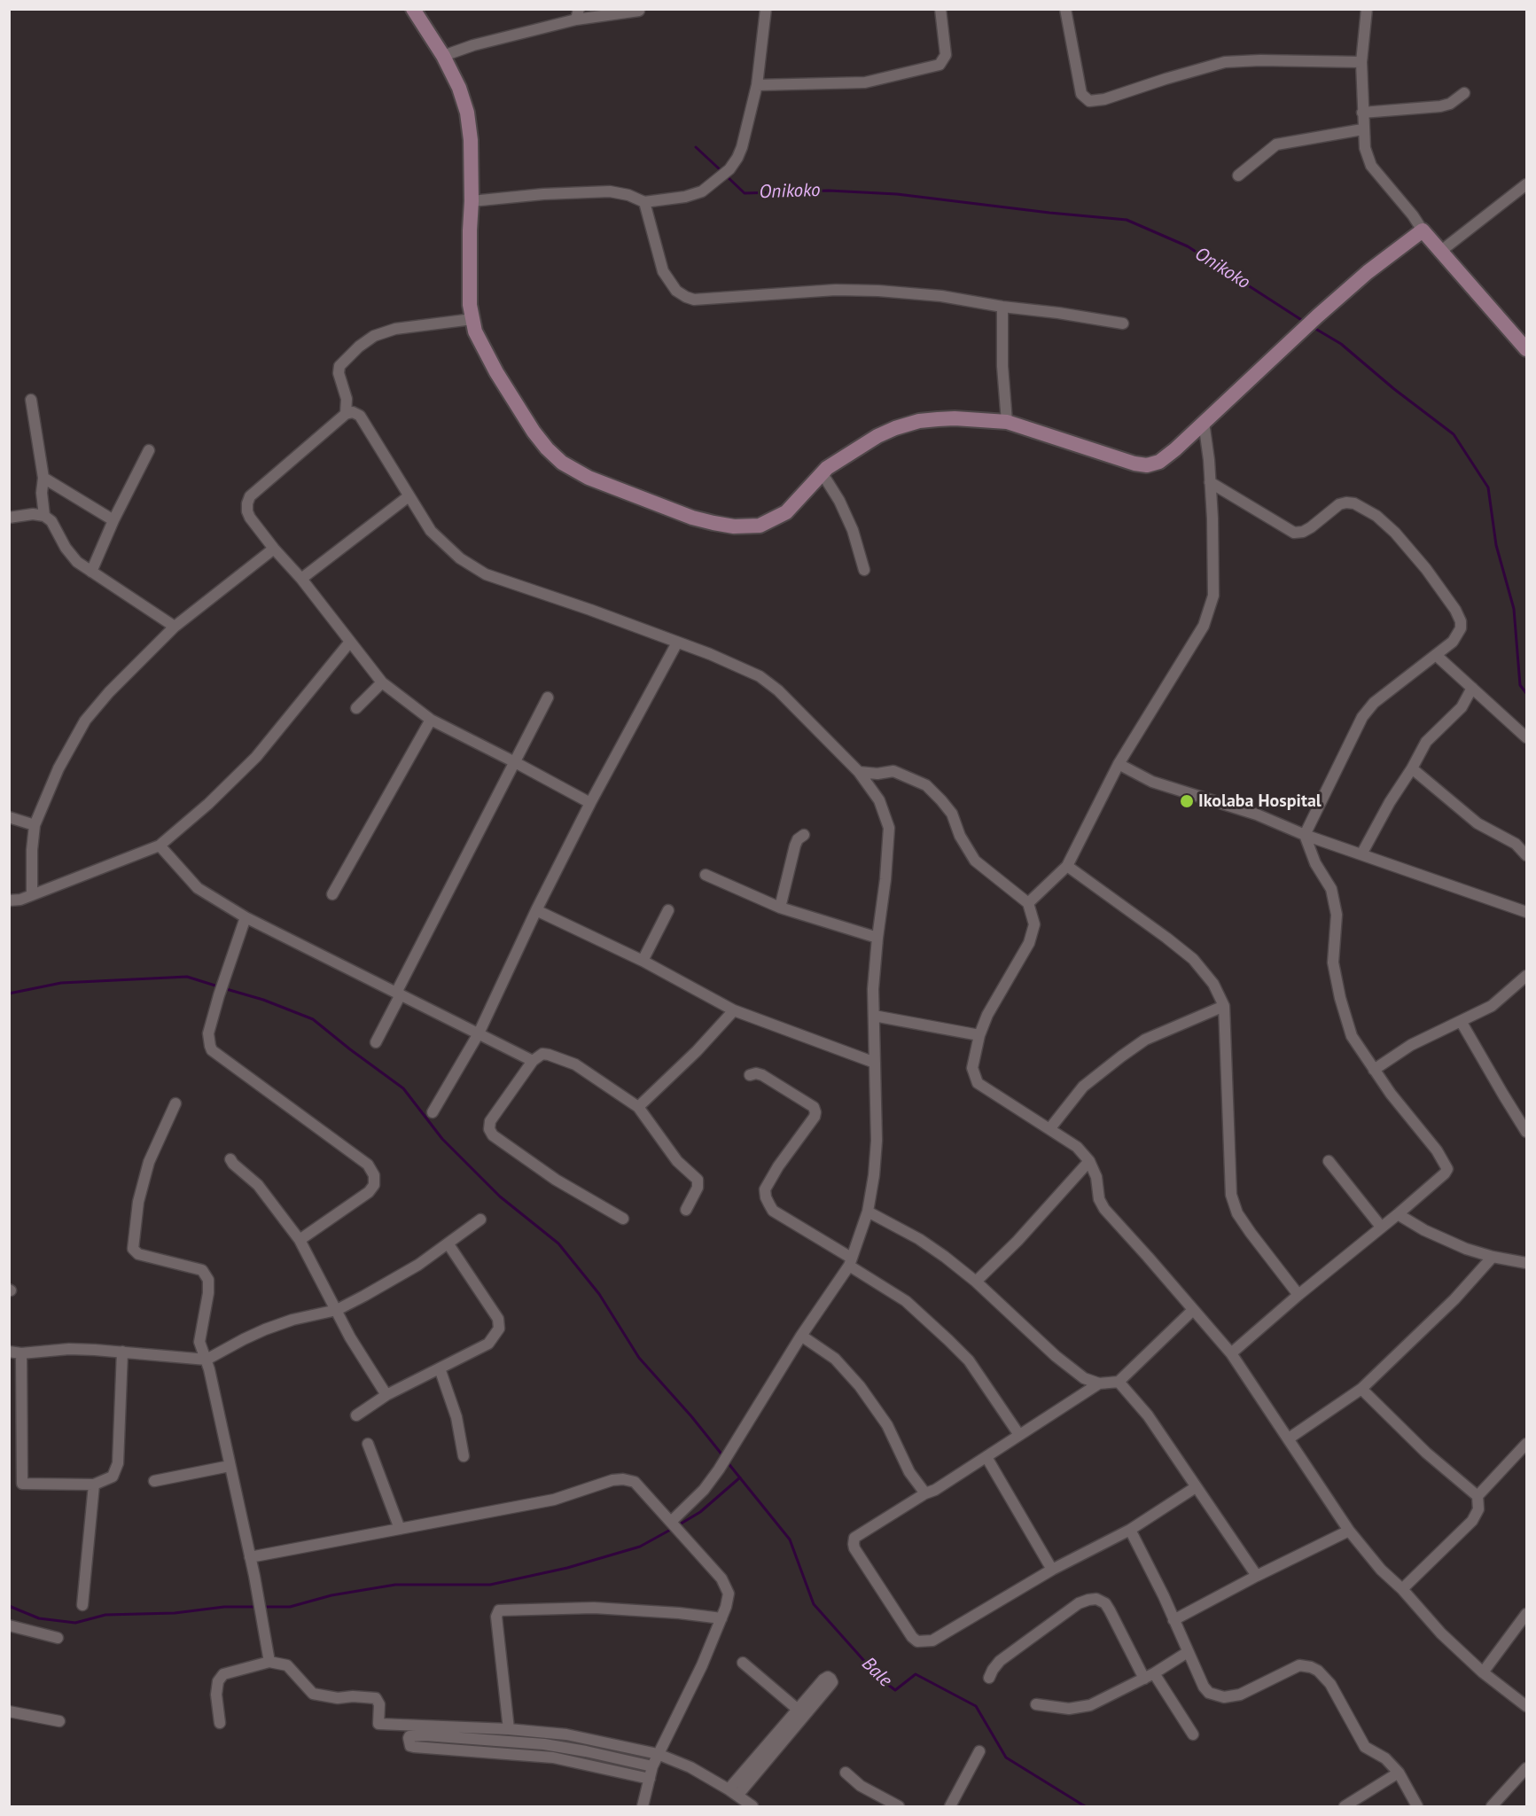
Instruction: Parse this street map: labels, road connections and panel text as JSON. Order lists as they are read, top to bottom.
{
  "water": ["Onikoko", "Bale"],
  "places": ["Ikolaba Hospital"]
}
